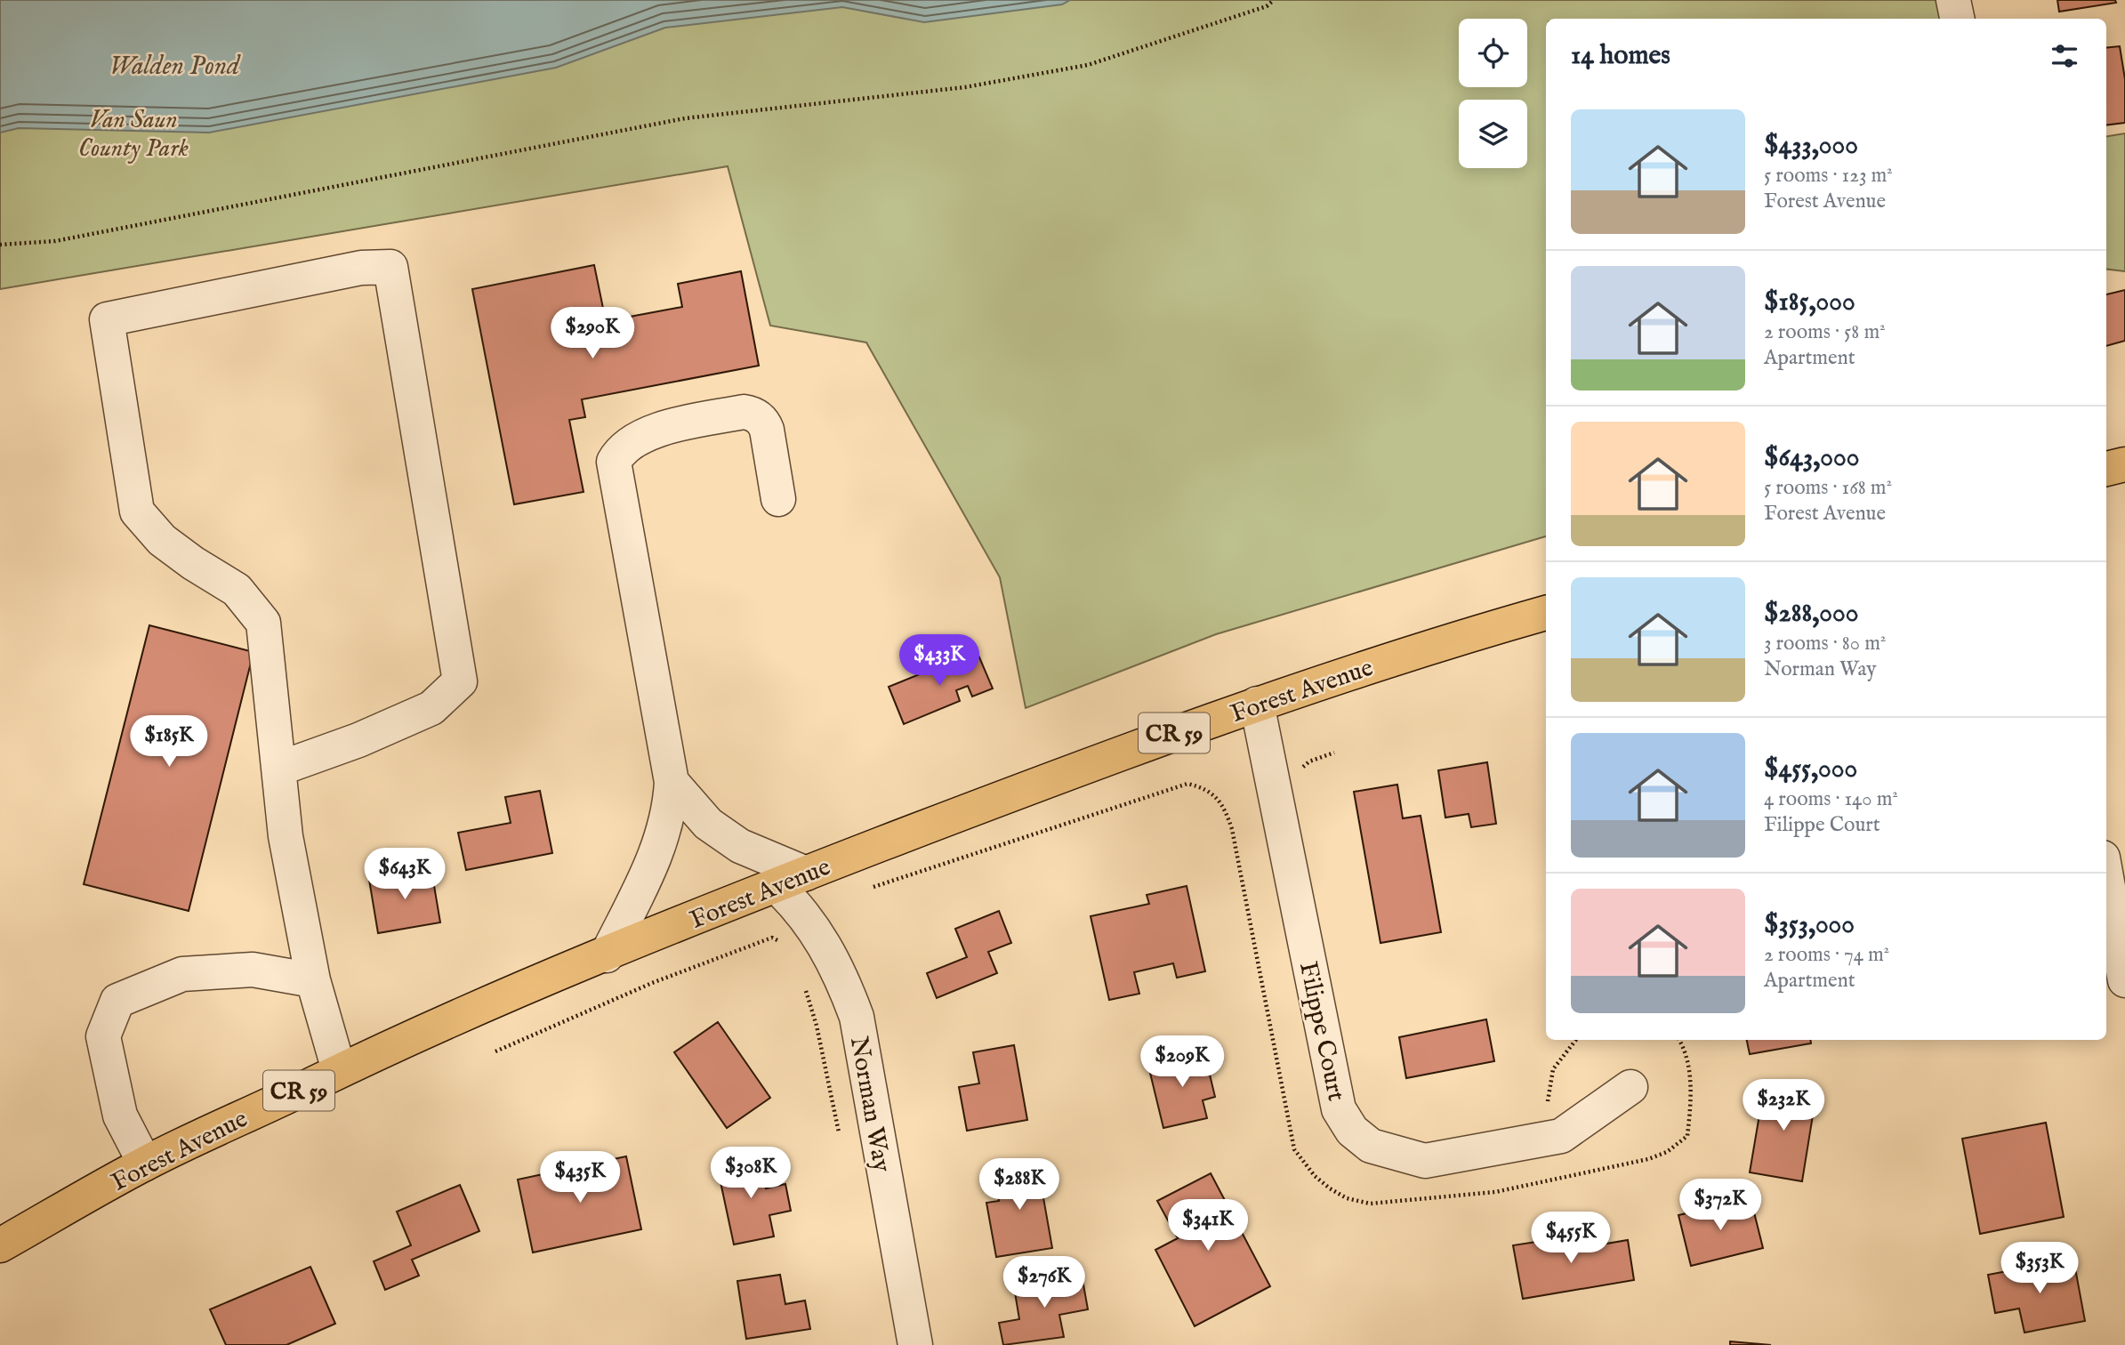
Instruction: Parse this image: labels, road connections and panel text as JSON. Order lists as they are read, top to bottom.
{
  "streets": {
    "main road": ["Forest Avenue", "CR 59"],
    "street": ["Filippe Court", "Norman Way"]
  },
  "crossings": [
    ["Forest Avenue", "Filippe Court"],
    ["Forest Avenue", "Norman Way"]
  ],
  "water": ["Walden Pond"],
  "parks": ["Van Saun County Park"],
  "page": {
    "heading": "14 homes",
    "list": [
      {
        "name": "$433,000",
        "note": "5 rooms · 123 m² · Forest Avenue"
      },
      {
        "name": "$185,000",
        "note": "2 rooms · 58 m² · Apartment"
      },
      {
        "name": "$643,000",
        "note": "5 rooms · 168 m² · Forest Avenue"
      },
      {
        "name": "$288,000",
        "note": "3 rooms · 80 m² · Norman Way"
      },
      {
        "name": "$455,000",
        "note": "4 rooms · 140 m² · Filippe Court"
      },
      {
        "name": "$353,000",
        "note": "2 rooms · 74 m² · Apartment"
      }
    ],
    "price": [
      "$290K",
      "$433K",
      "$185K",
      "$643K",
      "$209K",
      "$232K",
      "$308K",
      "$435K",
      "$288K",
      "$372K",
      "$341K",
      "$455K",
      "$353K",
      "$276K"
    ]
  }
}
